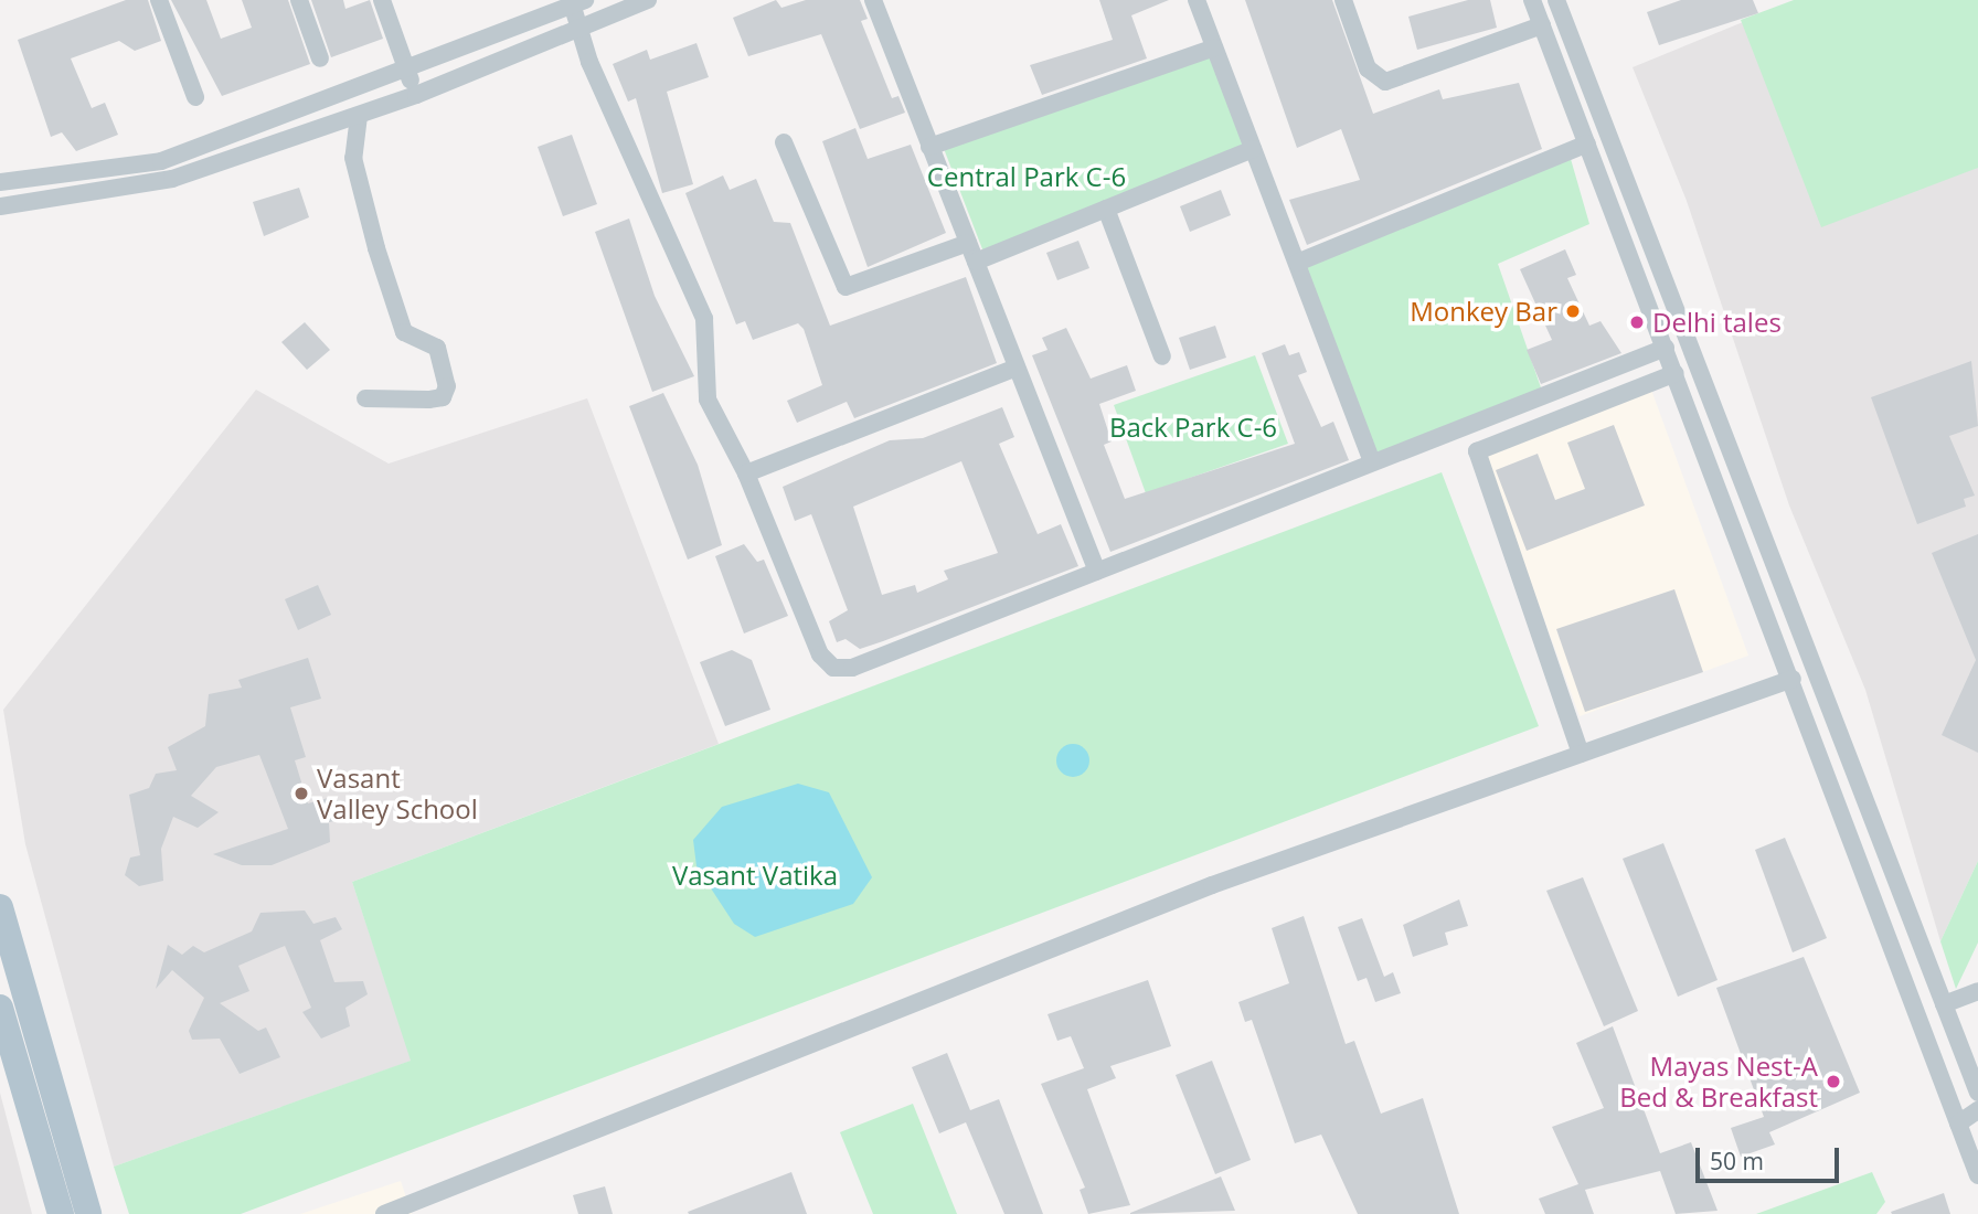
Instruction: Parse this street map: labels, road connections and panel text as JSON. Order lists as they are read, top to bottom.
{
  "parks": ["Central Park C-6", "Back Park C-6", "Vasant Vatika"],
  "places": [
    "Monkey Bar",
    "Delhi tales",
    "Vasant Valley School",
    "Mayas Nest-A Bed & Breakfast"
  ],
  "scale_bar": "50 m"
}
